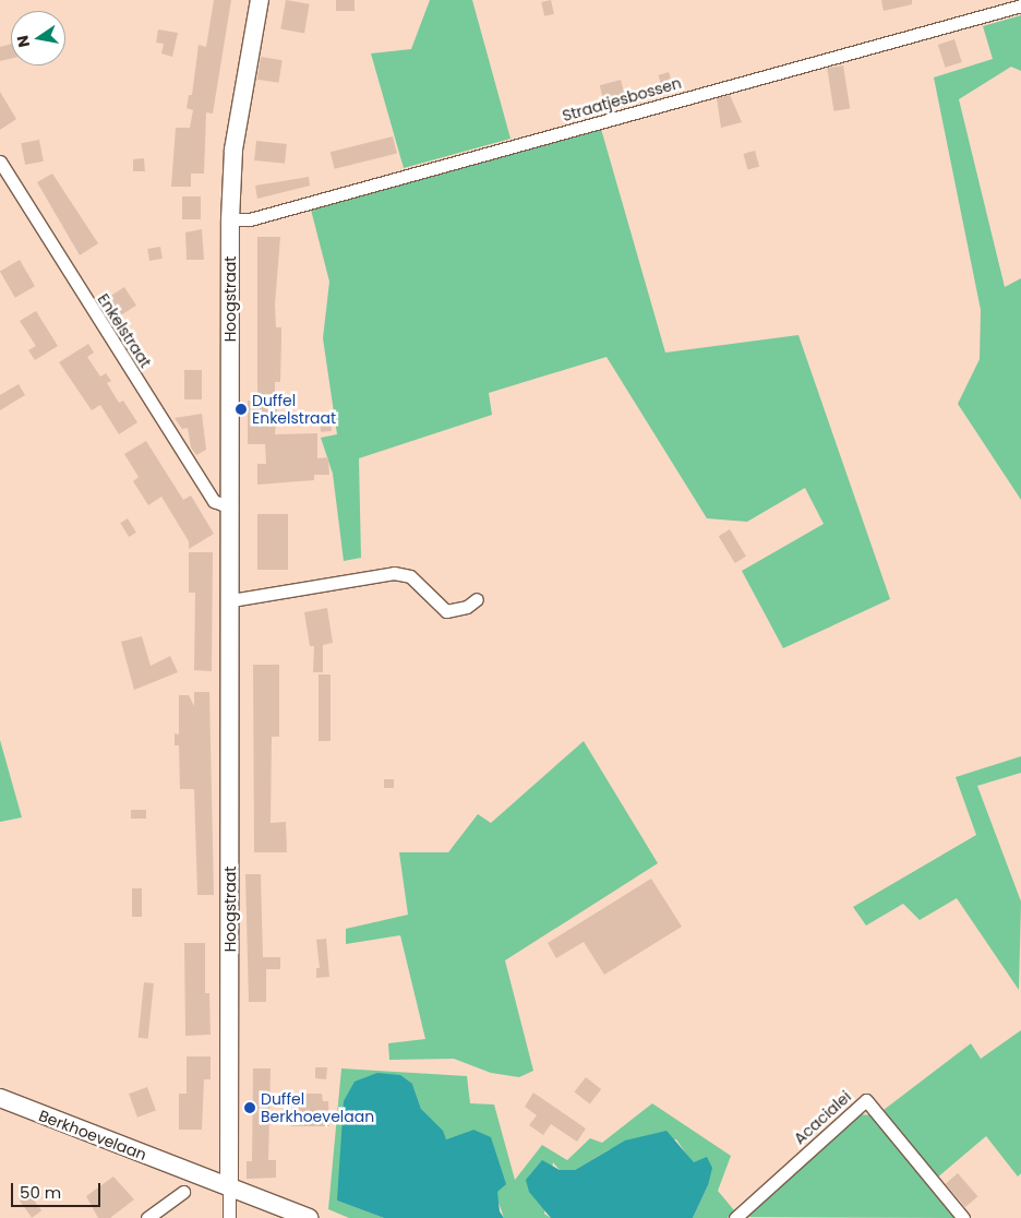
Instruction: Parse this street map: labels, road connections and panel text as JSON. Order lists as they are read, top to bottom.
{
  "streets": {
    "street": [
      "Straatjesbossen",
      "Hoogstraat",
      "Enkelstraat",
      "Acacialei",
      "Berkhoevelaan"
    ]
  },
  "crossings": [
    ["Straatjesbossen", "Hoogstraat"],
    ["Hoogstraat", "Enkelstraat"],
    ["Hoogstraat", "Berkhoevelaan"]
  ],
  "places": ["Duffel Enkelstraat", "Duffel Berkhoevelaan"],
  "scale_bar": "50 m",
  "north": "left"
}
